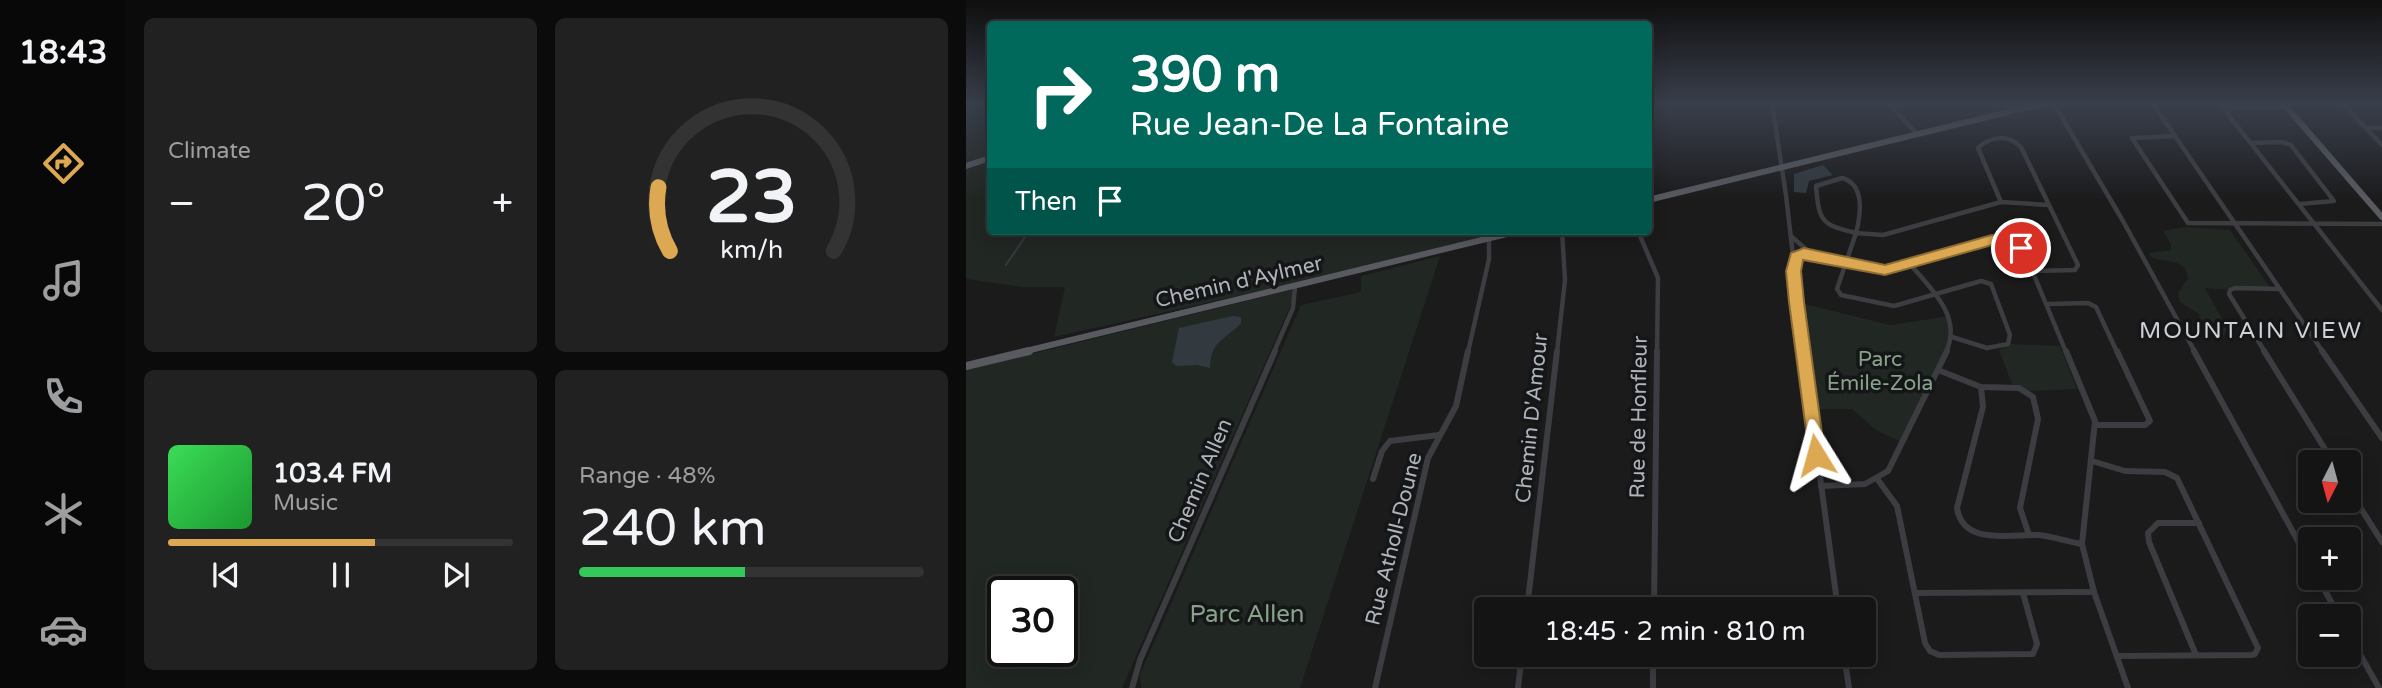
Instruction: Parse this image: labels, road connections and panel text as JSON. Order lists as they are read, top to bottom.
{
  "streets": {
    "main road": ["Chemin d'Aylmer"],
    "street": [
      "Rue de Honfleur",
      "Chemin D'Amour",
      "Chemin Allen",
      "Rue Atholl-Doune"
    ]
  },
  "crossings": [
    ["Chemin d'Aylmer", "Chemin Allen"],
    ["Chemin d'Aylmer", "Rue Atholl-Doune"]
  ],
  "districts": ["MOUNTAIN VIEW"],
  "parks": ["Parc Émile-Zola", "Parc Allen"],
  "north": "bottom",
  "page": {
    "tabs": "18:43",
    "tile": [
      "Climate",
      ["Range · 48%", "240 km"]
    ],
    "turn": ["390 m", "Rue Jean-De La Fontaine"],
    "then": "Then",
    "heat": ["−", "20°", "+"],
    "song": ["103.4 FM", "Music"],
    "map_buttons": ["+", "−"],
    "limit": "30",
    "trip": "18:45 · 2 min · 810 m",
    "gauge": ["23", "km/h"]
  }
}
